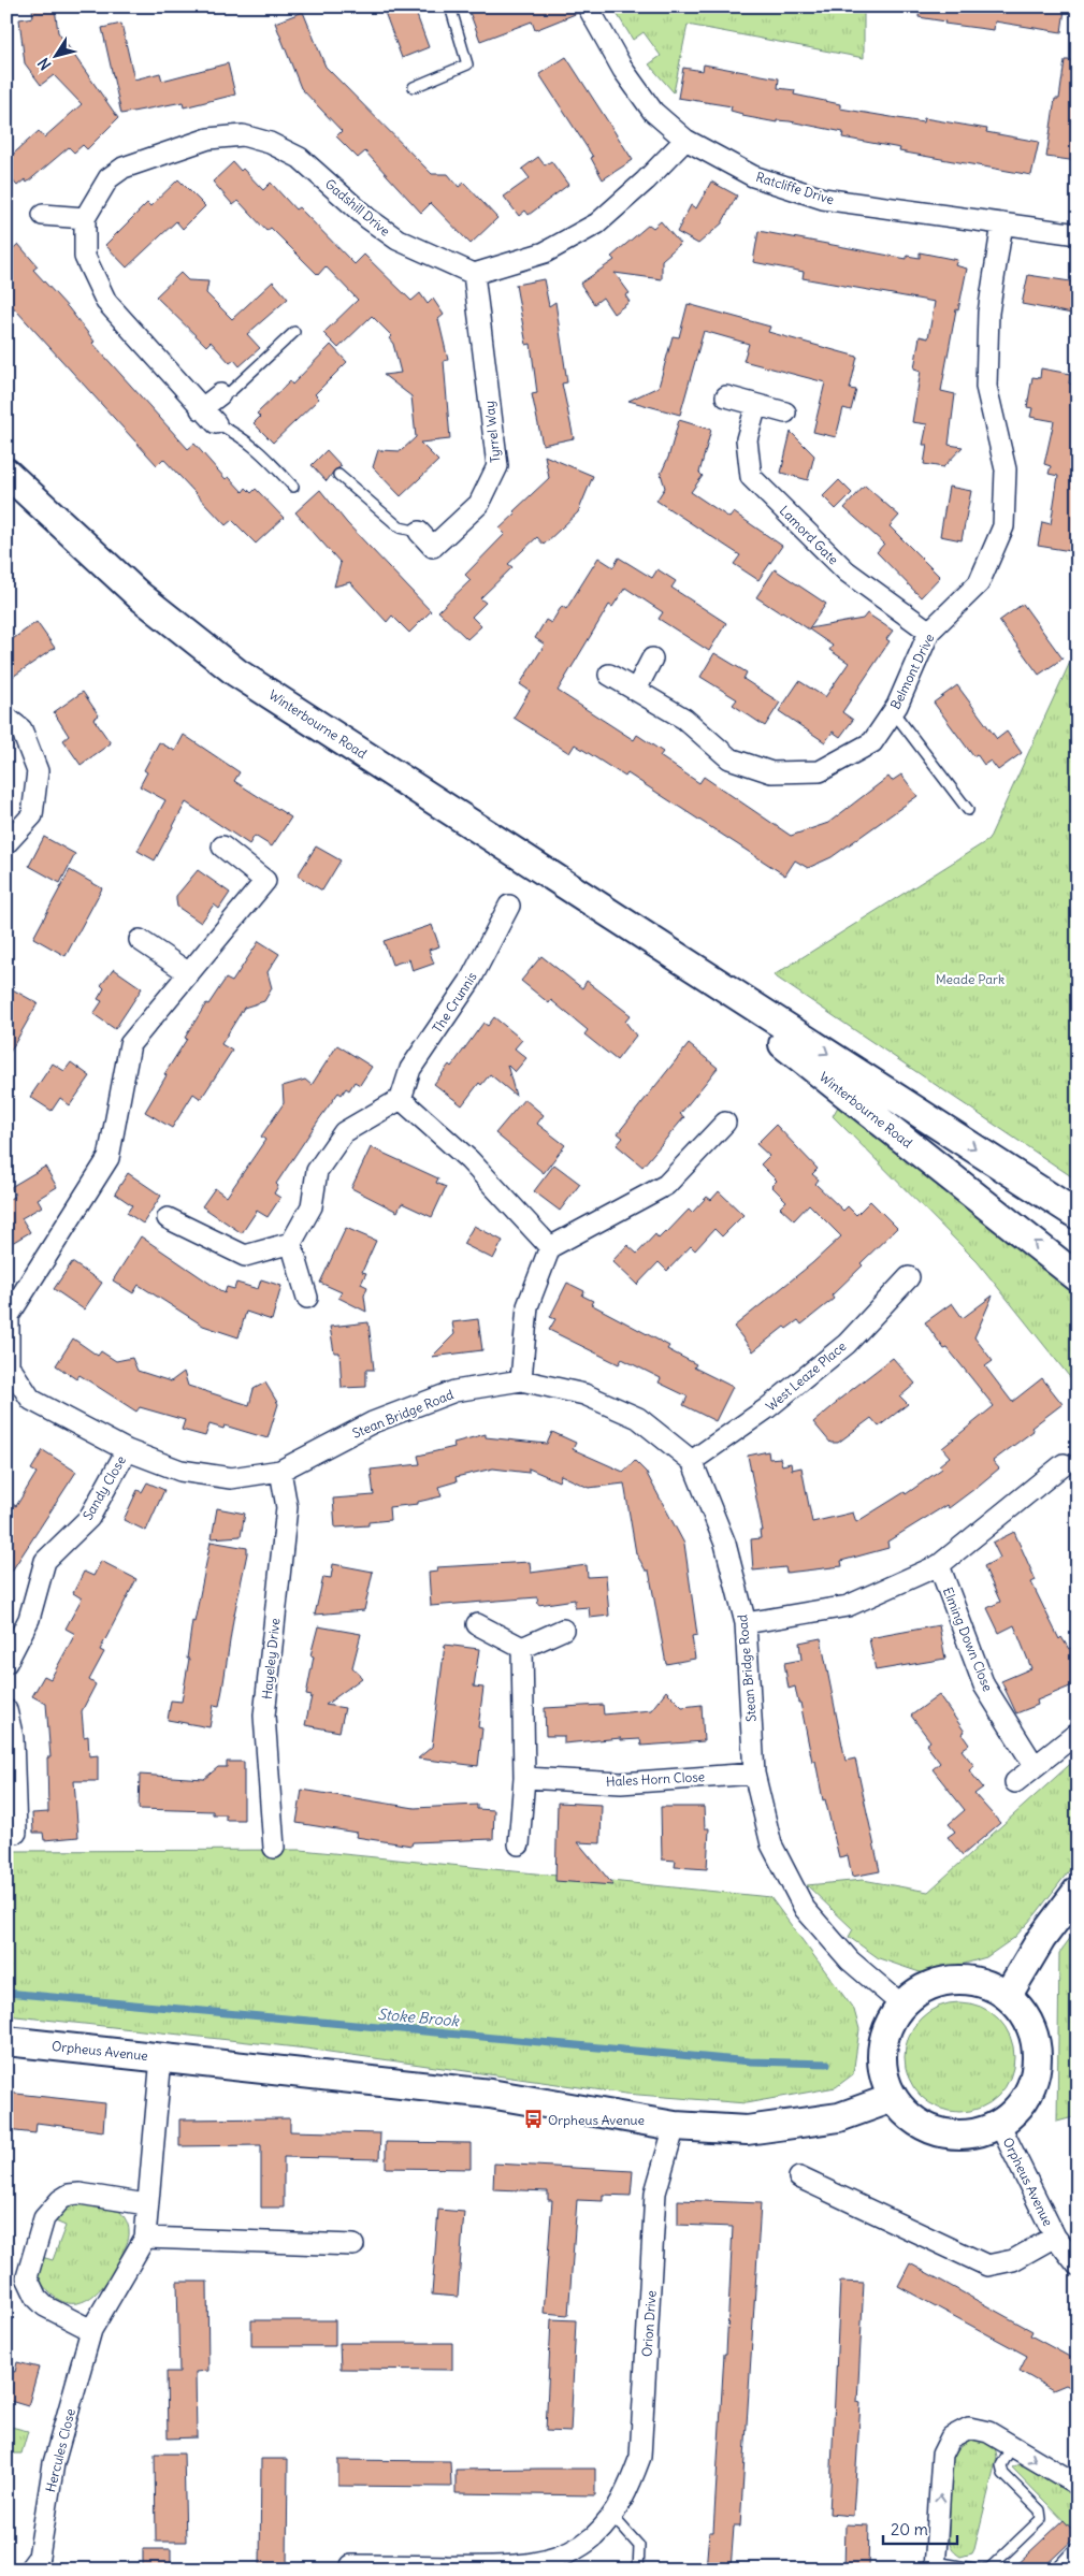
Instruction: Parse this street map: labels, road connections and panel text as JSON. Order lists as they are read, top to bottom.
{
  "streets": {
    "main road": ["Winterbourne Road", "Orpheus Avenue"],
    "street": [
      "Ratcliffe Drive",
      "Gadshill Drive",
      "Tyrrel Way",
      "Lamord Gate",
      "Belmont Drive",
      "The Crunnis",
      "West Leaze Place",
      "Stean Bridge Road",
      "Sandy Close",
      "Elming Down Close",
      "Hayeley Drive",
      "Hales Horn Close",
      "Orion Drive",
      "Hercules Close"
    ]
  },
  "crossings": [
    ["Ratcliffe Drive", "Belmont Drive"],
    ["Gadshill Drive", "Tyrrel Way"],
    ["Lamord Gate", "Belmont Drive"],
    ["West Leaze Place", "Stean Bridge Road"],
    ["Stean Bridge Road", "Sandy Close"],
    ["Stean Bridge Road", "Hayeley Drive"],
    ["Stean Bridge Road", "Hales Horn Close"],
    ["Stean Bridge Road", "Orpheus Avenue"],
    ["Orpheus Avenue", "Orion Drive"]
  ],
  "water": ["Stoke Brook"],
  "parks": ["Meade Park"],
  "places": {
    "bus stop": ["Orpheus Avenue"]
  },
  "scale_bar": "20 m",
  "north": "bottom left"
}
